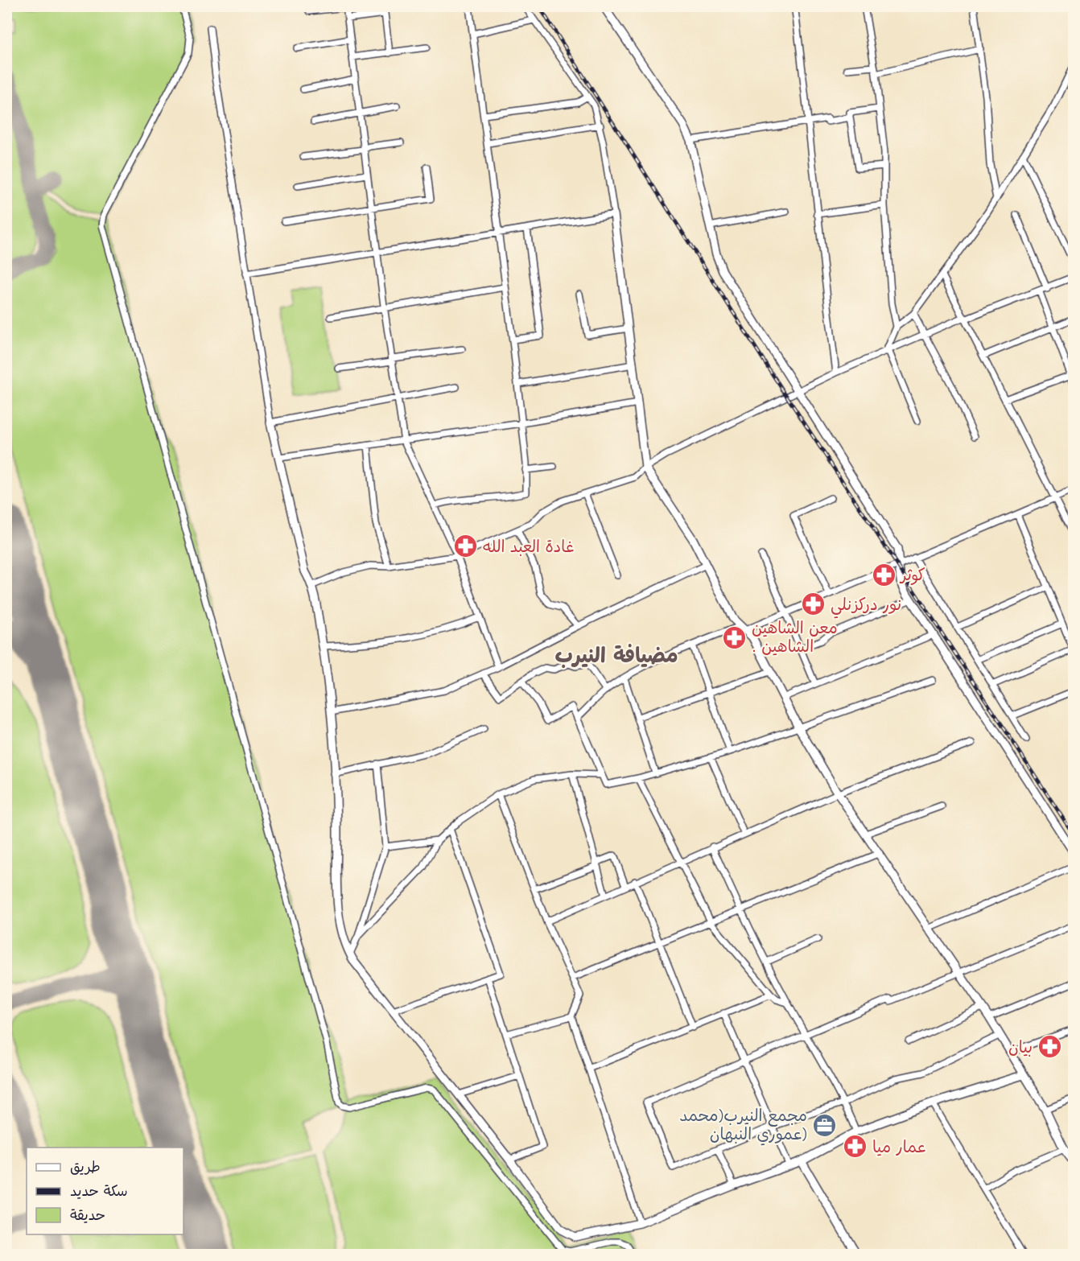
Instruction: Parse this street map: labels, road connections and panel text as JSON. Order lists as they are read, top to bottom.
{
  "districts": ["مضيافة النيرب"],
  "places": {
    "pharmacy": [
      "غادة العبد الله",
      "كوثر",
      "نور دركزنلي",
      "معن الشاهين . الشاهين",
      "بيان",
      "عمار ميا"
    ],
    "office": ["مجمع النيرب(محمد عموري النبهان)"]
  },
  "legend": ["طريق", "سكة حديد", "حديقة"]
}
